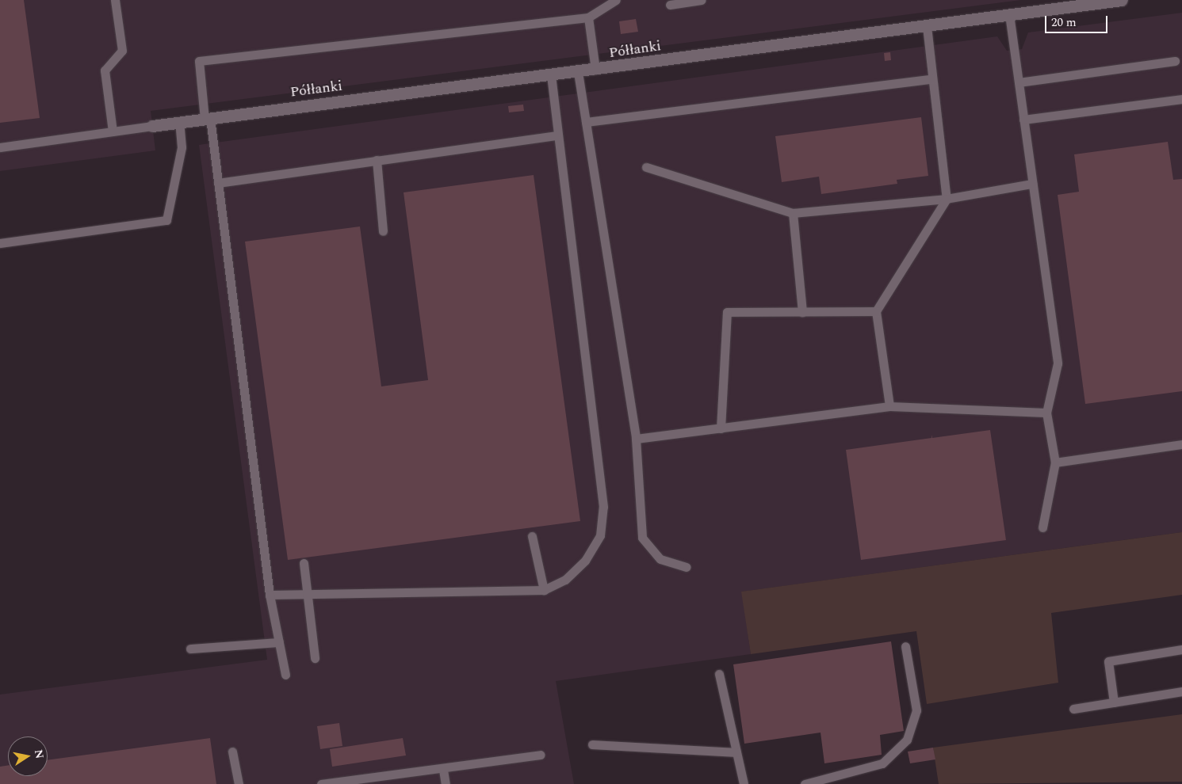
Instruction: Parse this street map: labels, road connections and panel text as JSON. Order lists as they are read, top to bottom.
{
  "streets": {
    "street": ["Półłanki"]
  },
  "scale_bar": "20 m",
  "north": "right"
}
